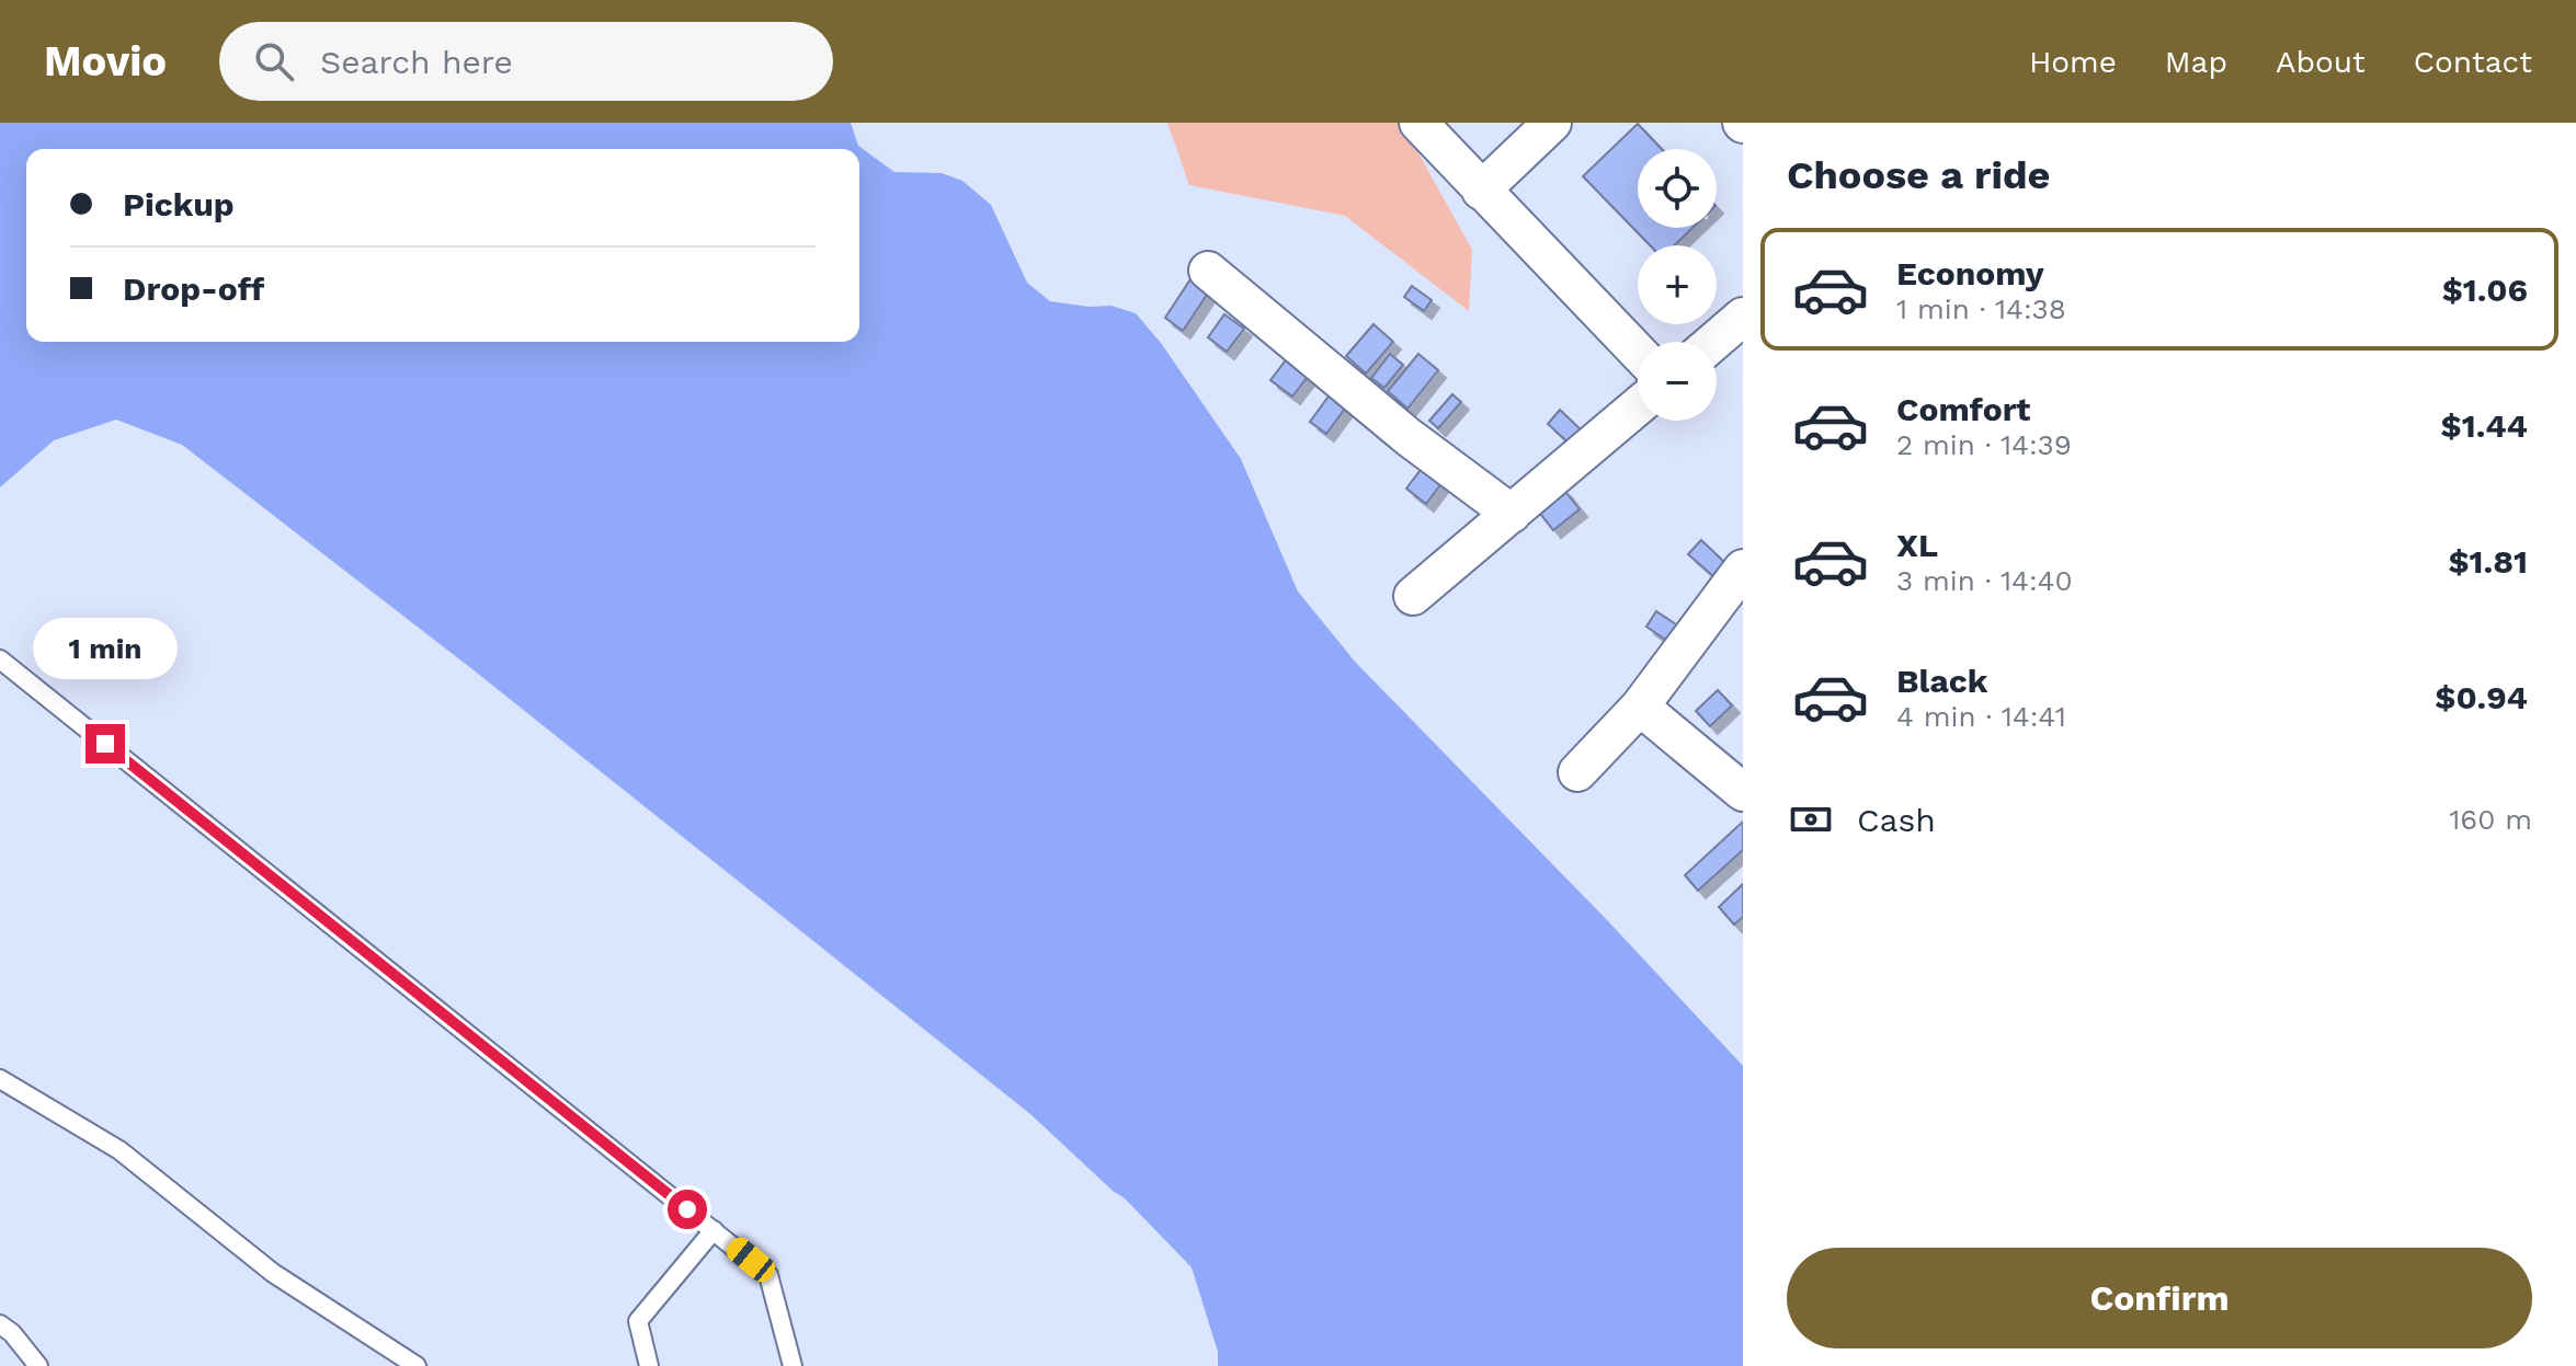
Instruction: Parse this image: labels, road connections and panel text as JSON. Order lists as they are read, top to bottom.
{
  "page": {
    "header": "Movio",
    "search": "Search here",
    "nav": [
      "Home",
      "Map",
      "About",
      "Contact"
    ],
    "heading": "Choose a ride",
    "map_buttons": ["+", "−"],
    "banner": ["Pickup", "Drop-off"],
    "list": [
      {
        "name": "Economy",
        "note": "1 min · 14:38",
        "value": "$1.06"
      },
      {
        "name": "Comfort",
        "note": "2 min · 14:39",
        "value": "$1.44"
      },
      {
        "name": "XL",
        "note": "3 min · 14:40",
        "value": "$1.81"
      },
      {
        "name": "Black",
        "note": "4 min · 14:41",
        "value": "$0.94"
      }
    ],
    "bubble": "1 min",
    "pay": ["Cash", "160 m"],
    "buttons": "Confirm"
  }
}
